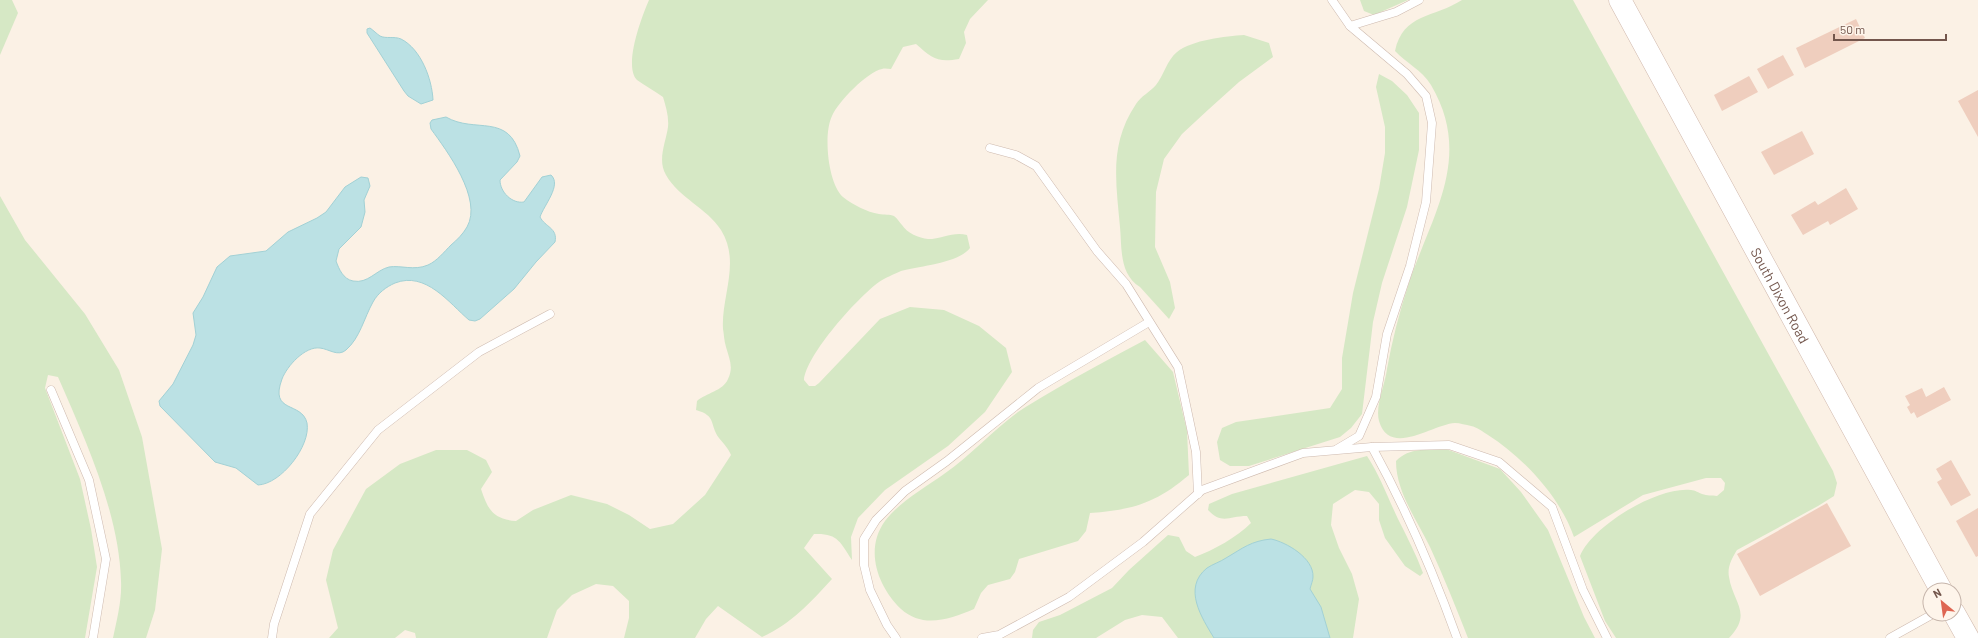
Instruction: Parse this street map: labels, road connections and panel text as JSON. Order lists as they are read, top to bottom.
{
  "streets": {
    "main road": ["South Dixon Road"]
  },
  "scale_bar": "50 m",
  "north": "top left"
}
